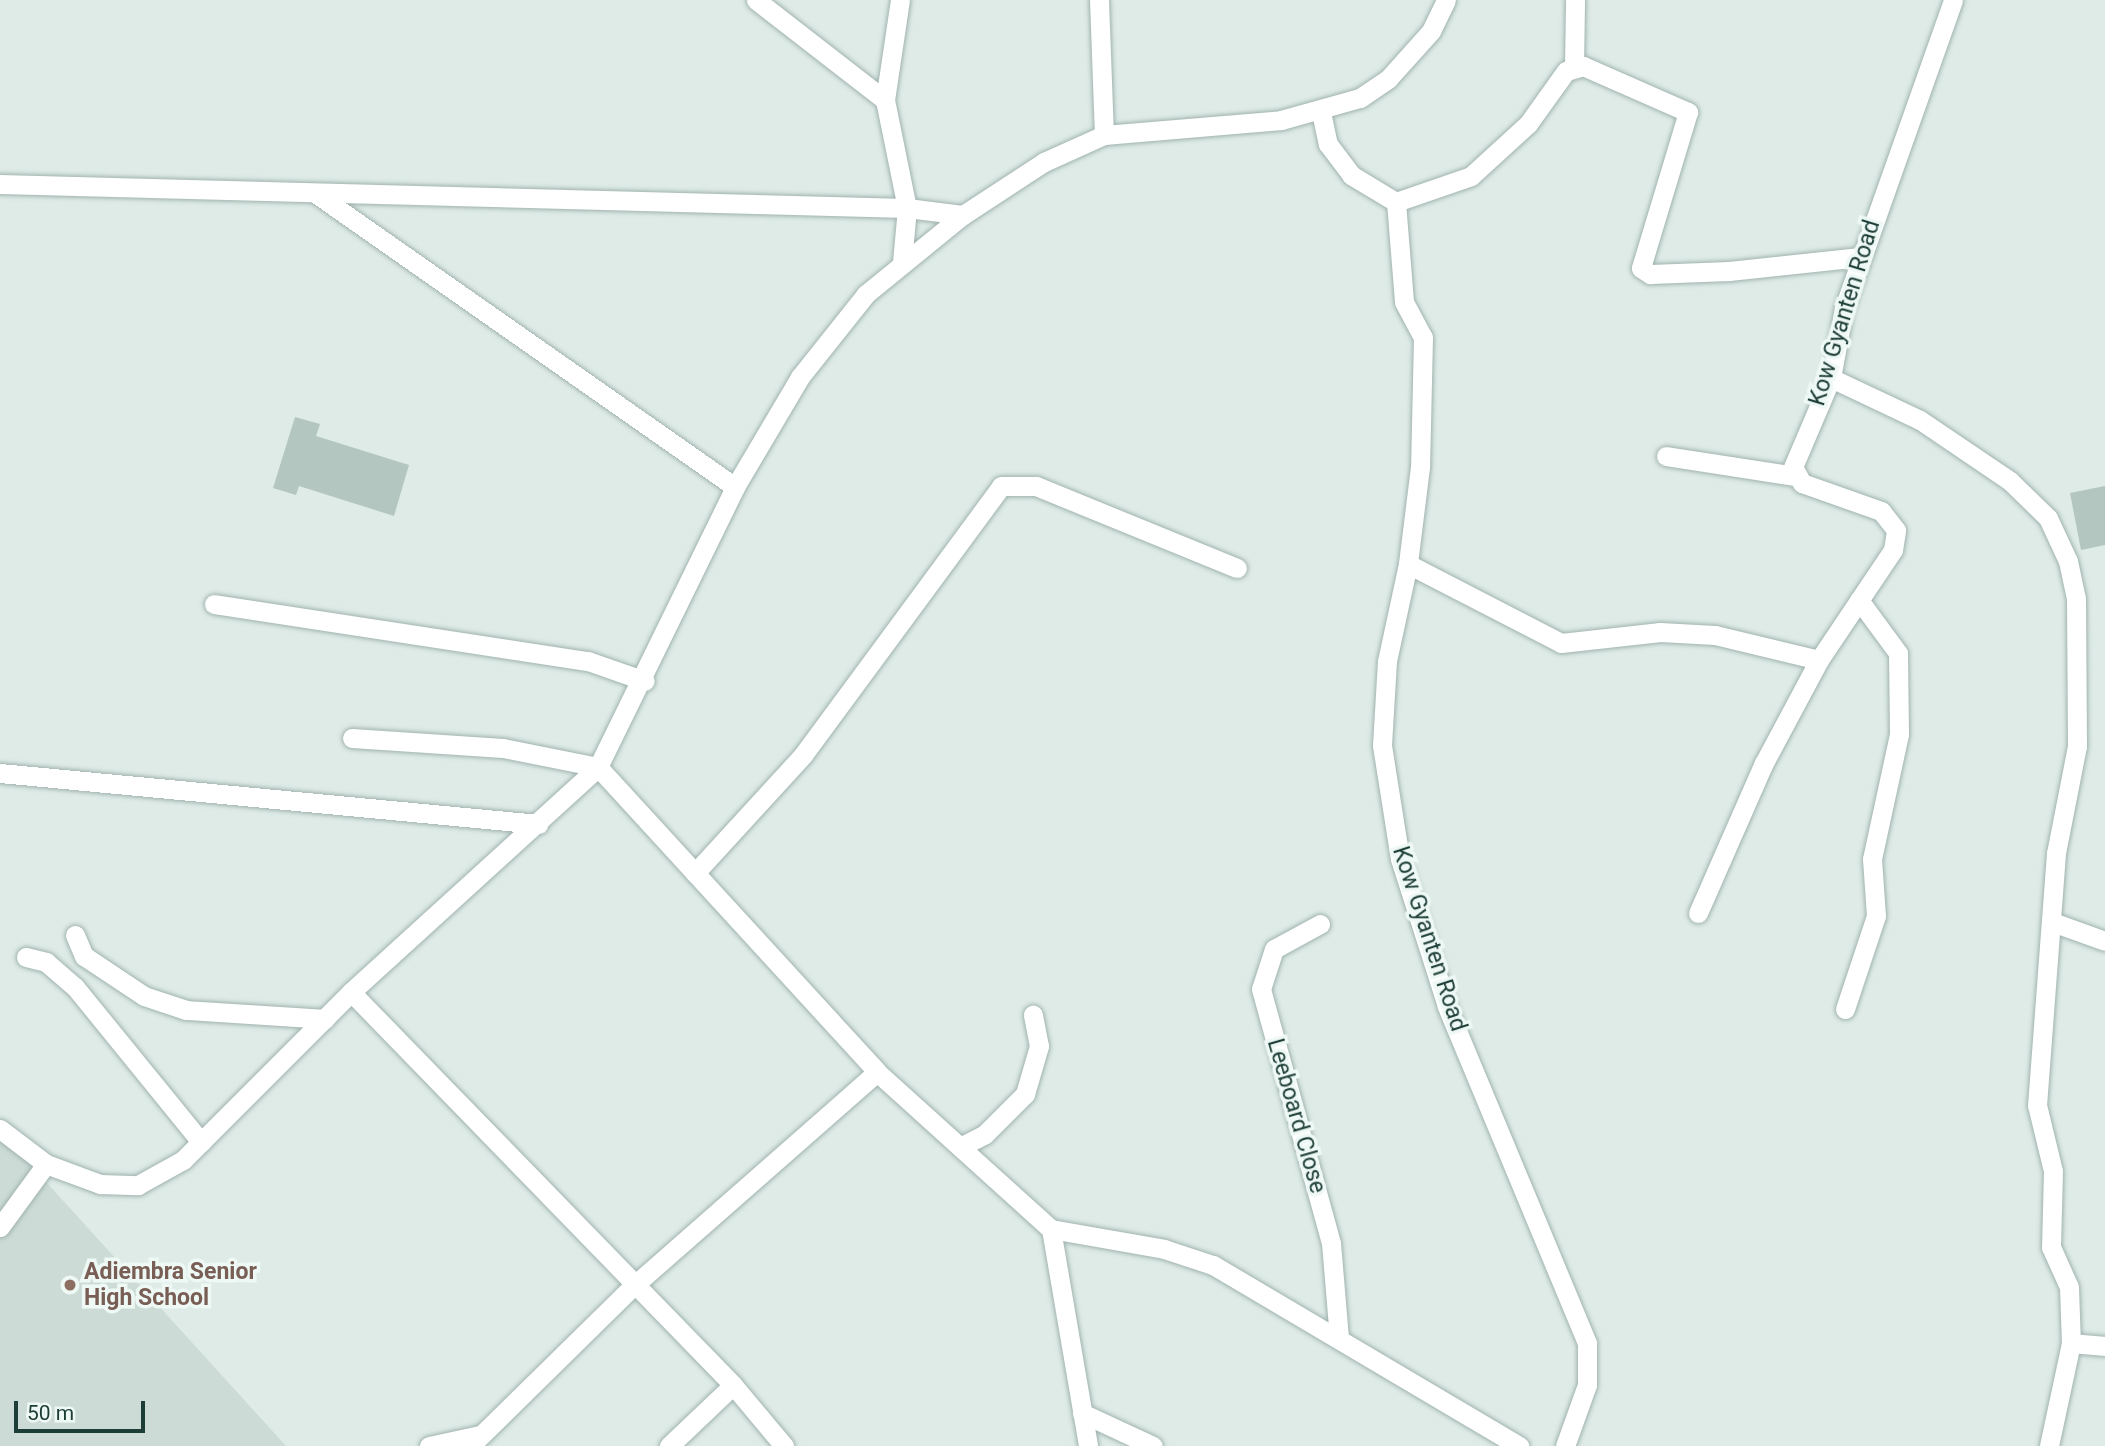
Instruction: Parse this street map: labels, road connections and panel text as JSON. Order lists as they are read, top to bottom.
{
  "streets": {
    "street": ["Kow Gyanten Road", "Leeboard Close"]
  },
  "places": ["Adiembra Senior High School"],
  "scale_bar": "50 m"
}
